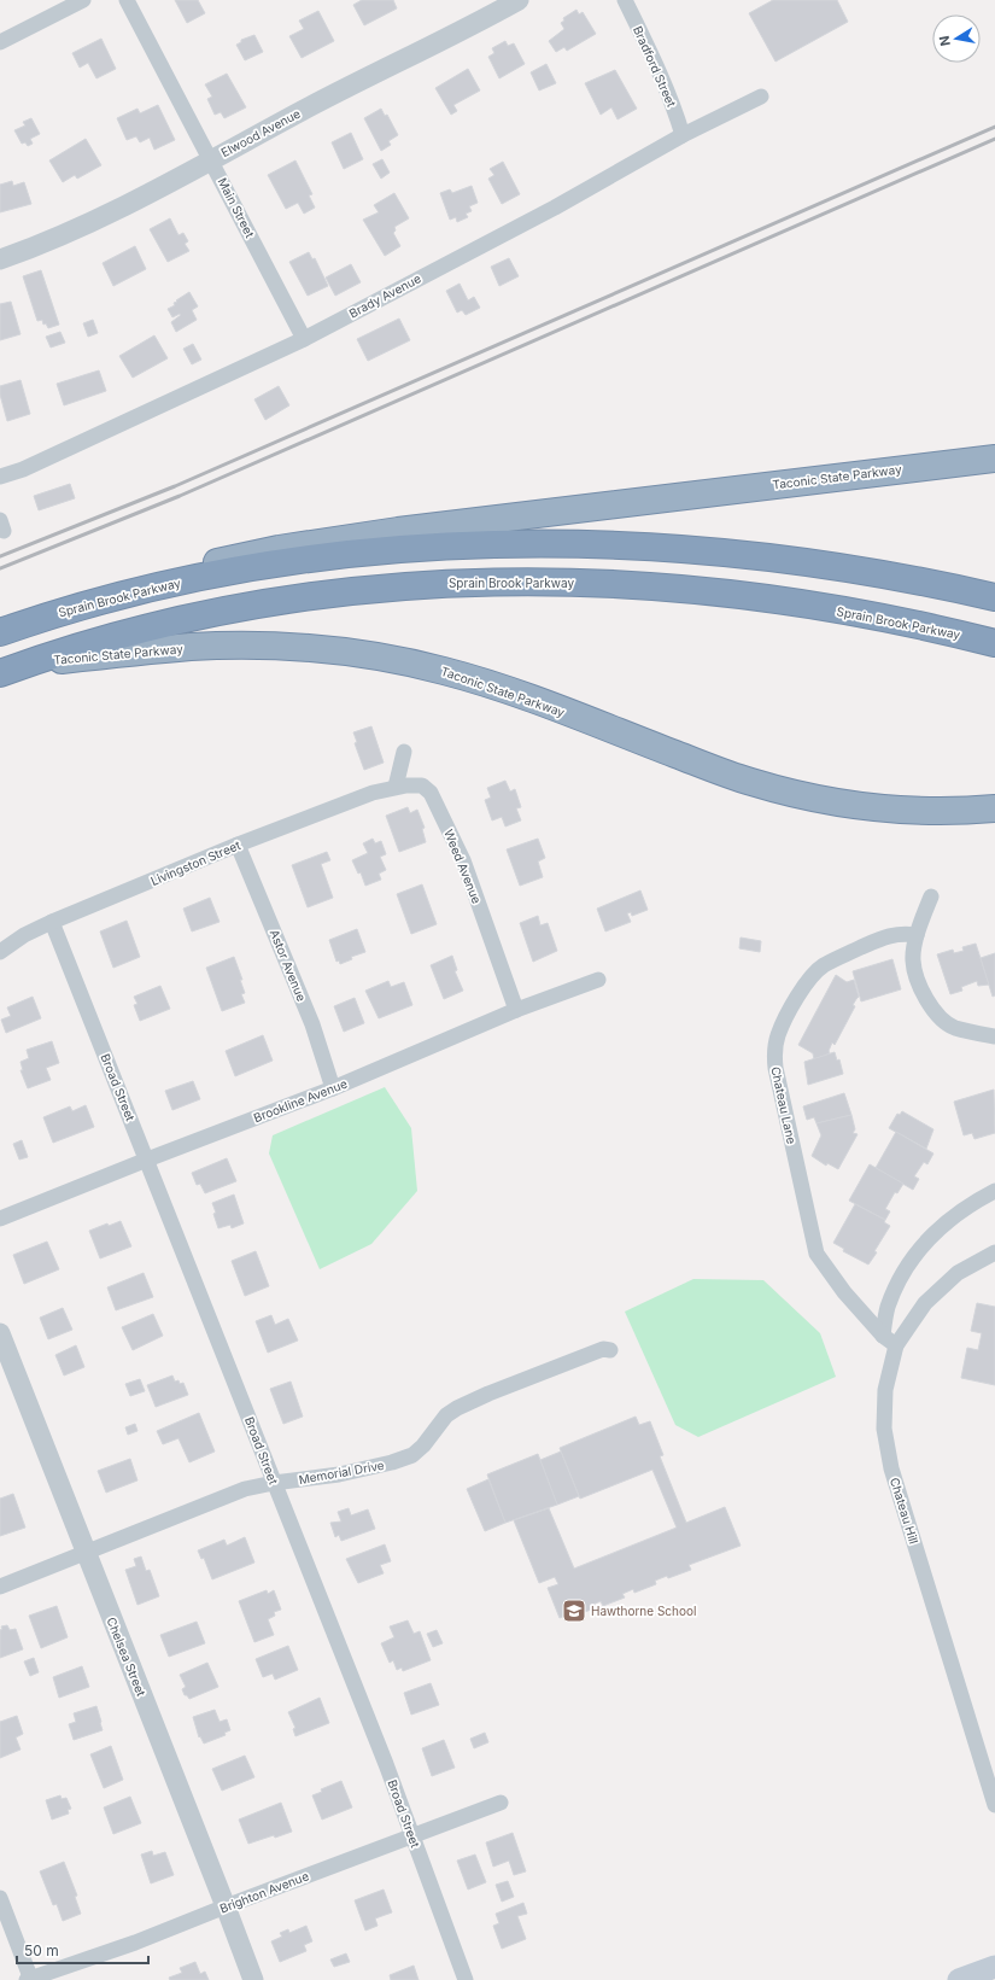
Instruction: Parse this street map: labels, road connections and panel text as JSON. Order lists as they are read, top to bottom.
{
  "streets": {
    "highway": ["Taconic State Parkway", "Sprain Brook Parkway"],
    "street": [
      "Bradford Street",
      "Elwood Avenue",
      "Main Street",
      "Brady Avenue",
      "Livingston Street",
      "Weed Avenue",
      "Astor Avenue",
      "Broad Street",
      "Brookline Avenue",
      "Chateau Lane",
      "Memorial Drive",
      "Chateau Hill",
      "Chelsea Street",
      "Brighton Avenue"
    ]
  },
  "crossings": [
    ["Bradford Street", "Brady Avenue"],
    ["Elwood Avenue", "Main Street"],
    ["Main Street", "Brady Avenue"],
    ["Taconic State Parkway", "Sprain Brook Parkway"],
    ["Livingston Street", "Weed Avenue"],
    ["Livingston Street", "Astor Avenue"],
    ["Livingston Street", "Broad Street"],
    ["Weed Avenue", "Brookline Avenue"],
    ["Astor Avenue", "Brookline Avenue"],
    ["Broad Street", "Brookline Avenue"],
    ["Broad Street", "Memorial Drive"],
    ["Broad Street", "Brighton Avenue"],
    ["Chateau Lane", "Chateau Hill"],
    ["Memorial Drive", "Chelsea Street"],
    ["Chelsea Street", "Brighton Avenue"]
  ],
  "places": {
    "school or university": ["Hawthorne School"]
  },
  "scale_bar": "50 m",
  "north": "left"
}
